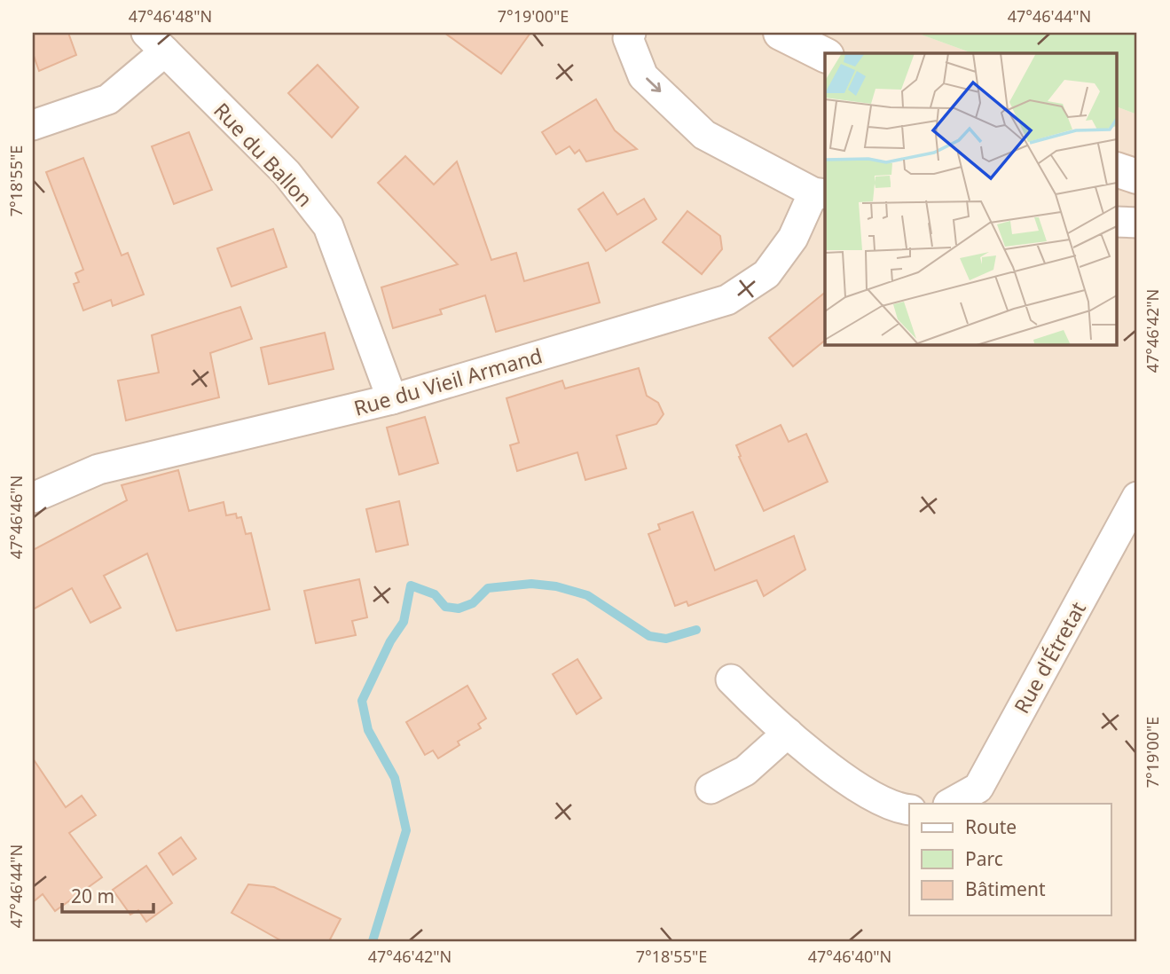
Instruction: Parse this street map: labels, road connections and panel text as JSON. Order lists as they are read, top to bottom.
{
  "streets": {
    "street": ["Rue du Ballon", "Rue du Vieil Armand", "Rue d'Étretat"]
  },
  "crossings": [
    ["Rue du Ballon", "Rue du Vieil Armand"]
  ],
  "legend": ["Route", "Parc", "Bâtiment"],
  "scale_bar": "20 m",
  "coordinates": [
    "47°46'48\"N",
    "7°19'00\"E",
    "47°46'44\"N",
    "7°18'55\"E",
    "47°46'42\"N",
    "47°46'46\"N",
    "47°46'40\"N"
  ]
}
